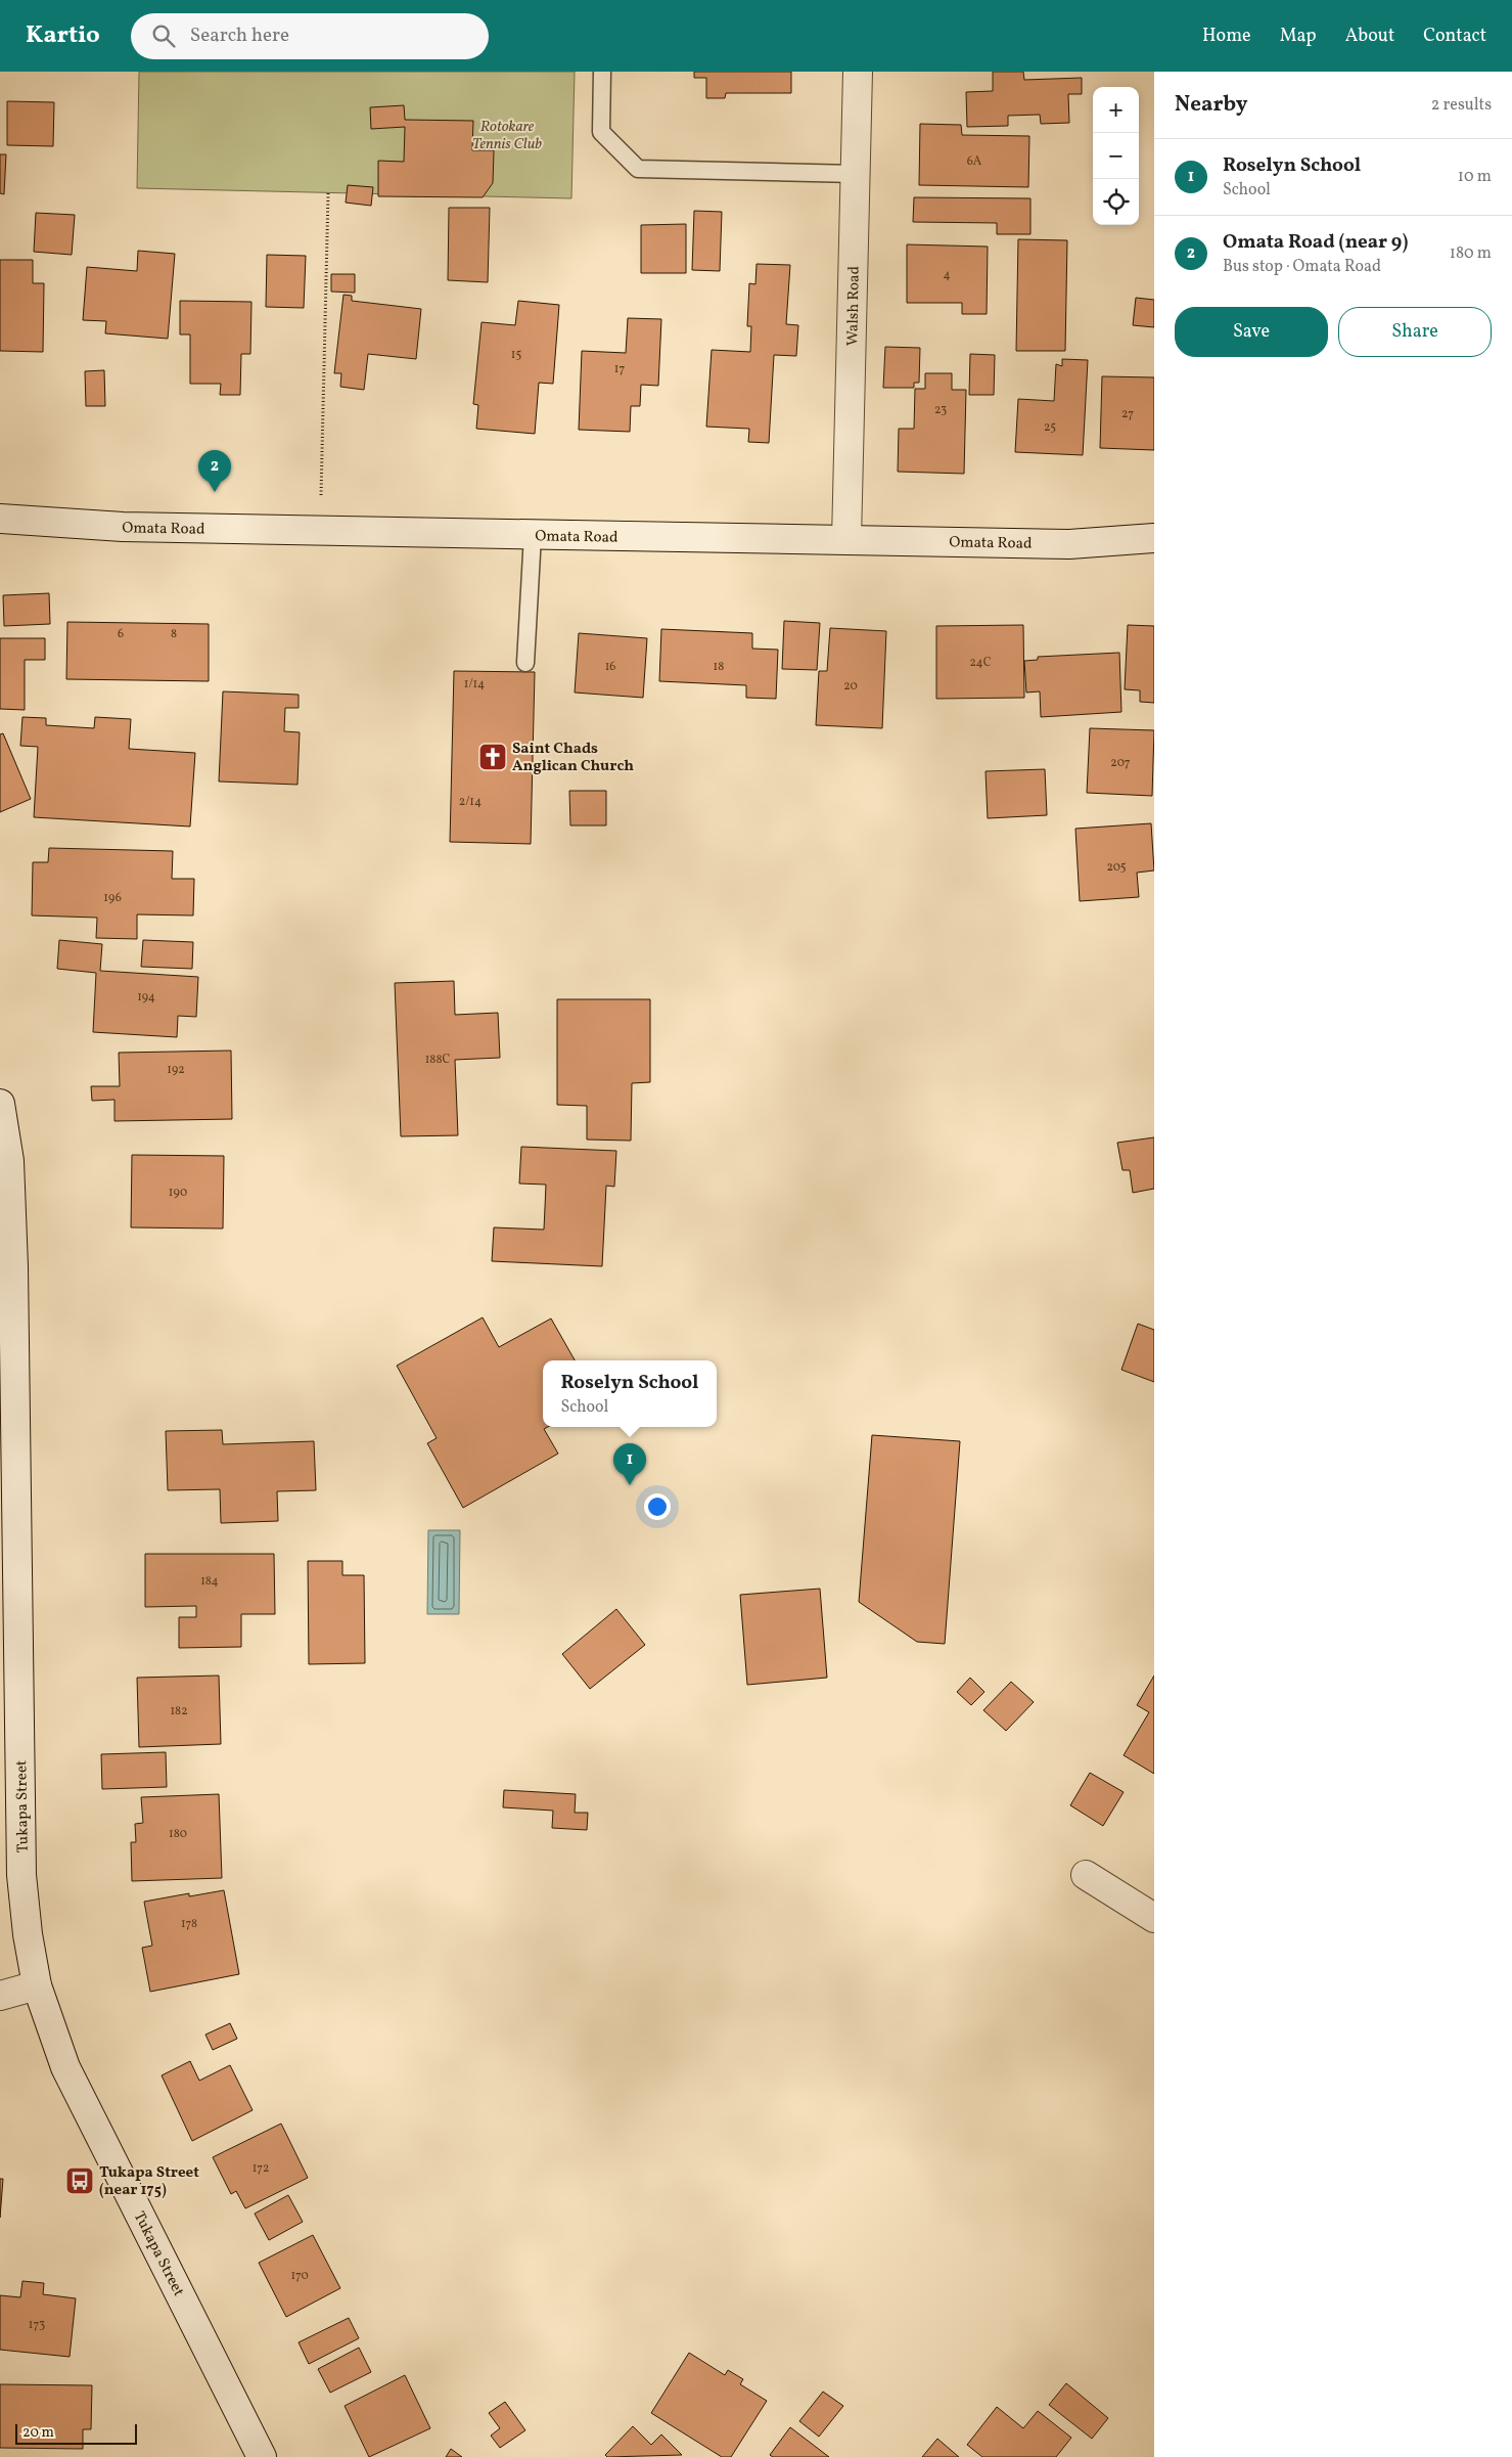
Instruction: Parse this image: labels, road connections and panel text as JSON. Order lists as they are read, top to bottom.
{
  "streets": {
    "main road": ["Walsh Road", "Omata Road", "Tukapa Street"]
  },
  "crossings": [
    ["Walsh Road", "Omata Road"]
  ],
  "parks": ["Rotokare Tennis Club"],
  "places": {
    "church": ["Saint Chads Anglican Church"],
    "bus stop": ["Tukapa Street (near 175)"]
  },
  "house_numbers": [
    "6A",
    "4",
    "15",
    "17",
    "23",
    "27",
    "25",
    "6",
    "8",
    "24C",
    "16",
    "18",
    "1/14",
    "20",
    "207",
    "2/14",
    "205",
    "196",
    "194",
    "188C",
    "192",
    "190",
    "184",
    "182",
    "180",
    "178",
    "172",
    "170",
    "173"
  ],
  "scale_bar": "20 m",
  "page": {
    "header": "Kartio",
    "search": "Search here",
    "nav": [
      "Home",
      "Map",
      "About",
      "Contact"
    ],
    "heading": ["Nearby", "2 results"],
    "map_buttons": ["+", "−"],
    "list": [
      {
        "mark": "1",
        "name": "Roselyn School",
        "note": "School",
        "value": "10 m"
      },
      {
        "mark": "2",
        "name": "Omata Road (near 9)",
        "note": "Bus stop · Omata Road",
        "value": "180 m"
      }
    ],
    "buttons": ["Save", "Share"],
    "pins": ["2", "1"],
    "popup": ["Roselyn School", "School"],
    "scale": "20 m"
  }
}
